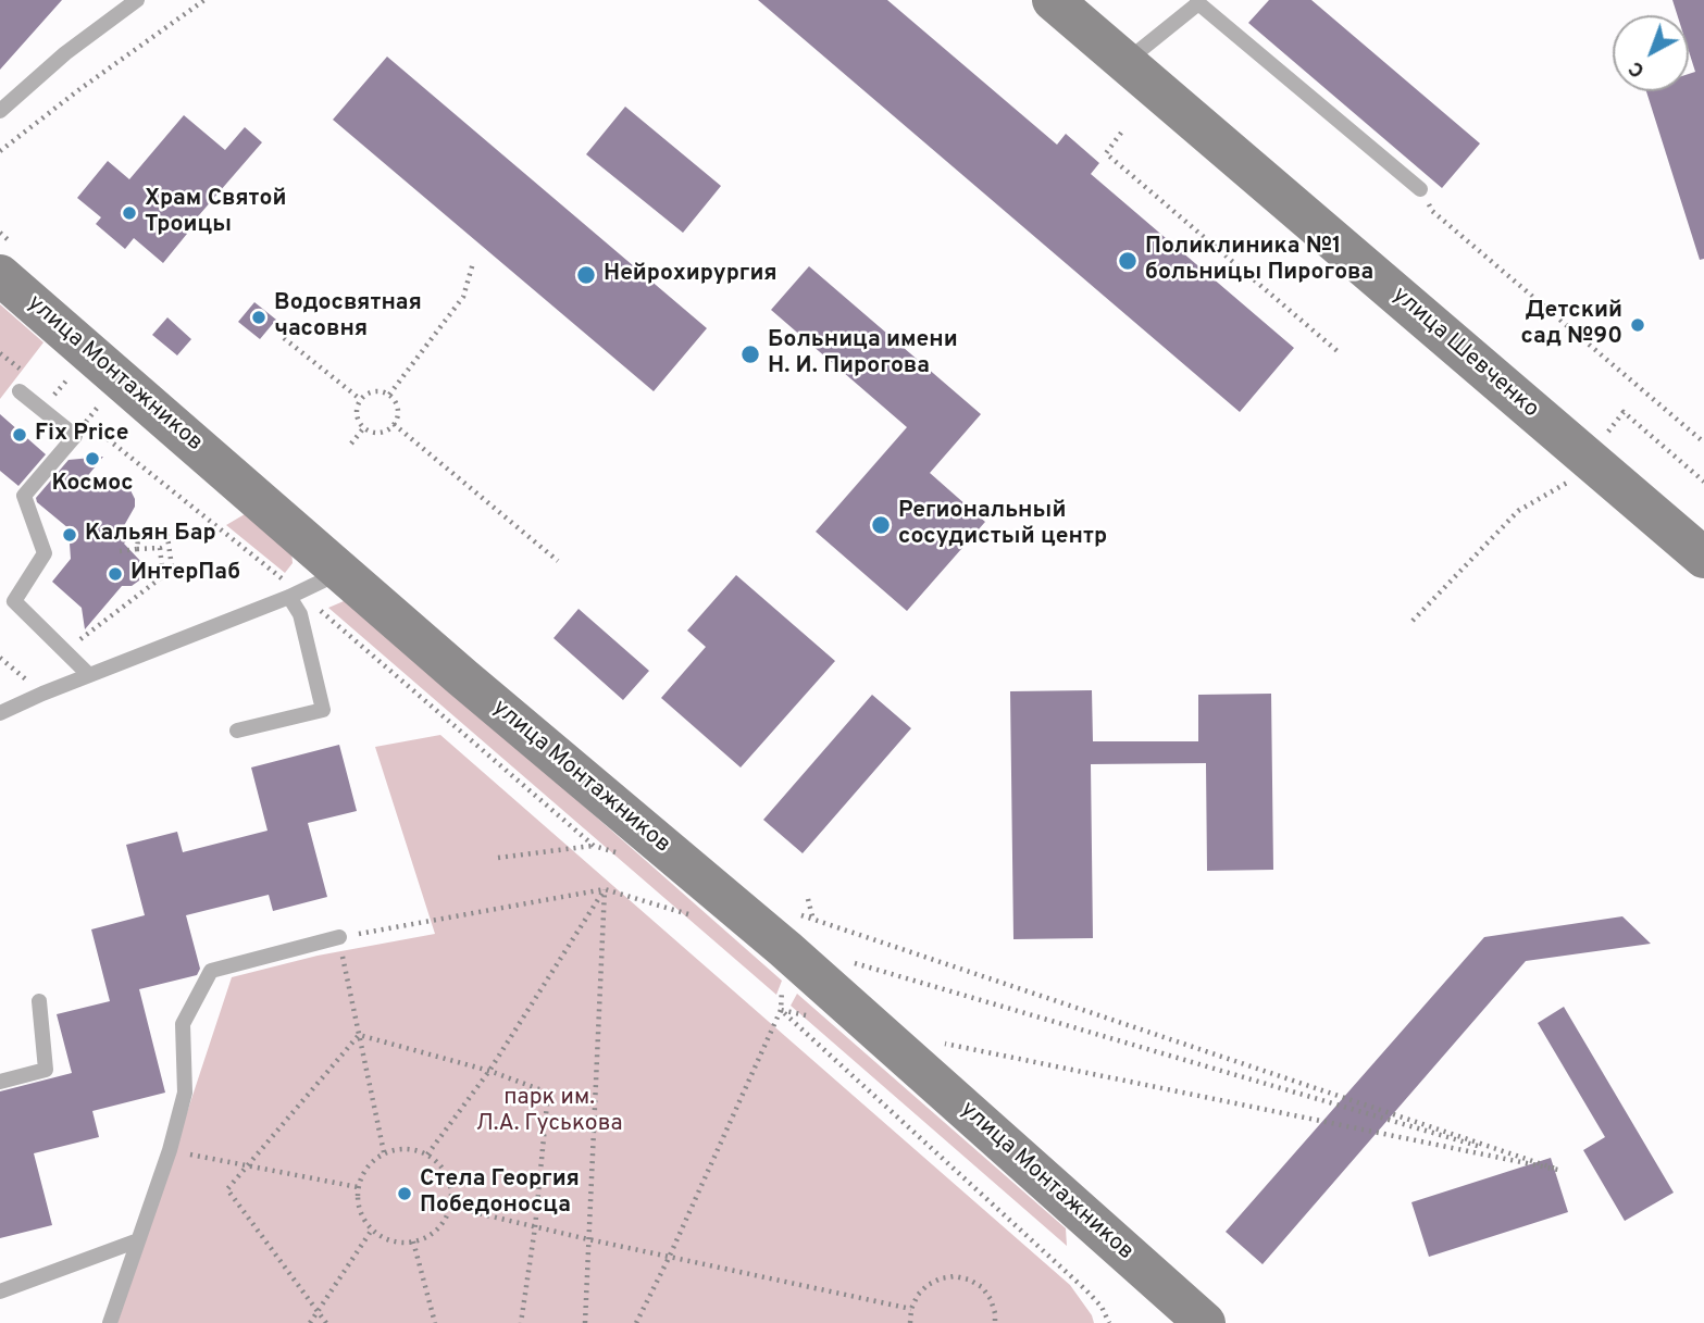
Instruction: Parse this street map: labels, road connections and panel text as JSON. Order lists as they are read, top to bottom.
{
  "streets": {
    "main road": ["улица Шевченко", "улица Монтажников"]
  },
  "parks": ["парк им. Л.А. Гуськова"],
  "places": [
    "Храм Святой Троицы",
    "Поликлиника №1 больницы Пирогова",
    "Нейрохирургия",
    "Водосвятная часовня",
    "Детский сад №90",
    "Больница имени Н. И. Пирогова",
    "Fix Price",
    "Космос",
    "Региональный сосудистый центр",
    "Кальян Бар",
    "ИнтерПаб",
    "Стела Георгия Победоносца"
  ],
  "north": "bottom left"
}
